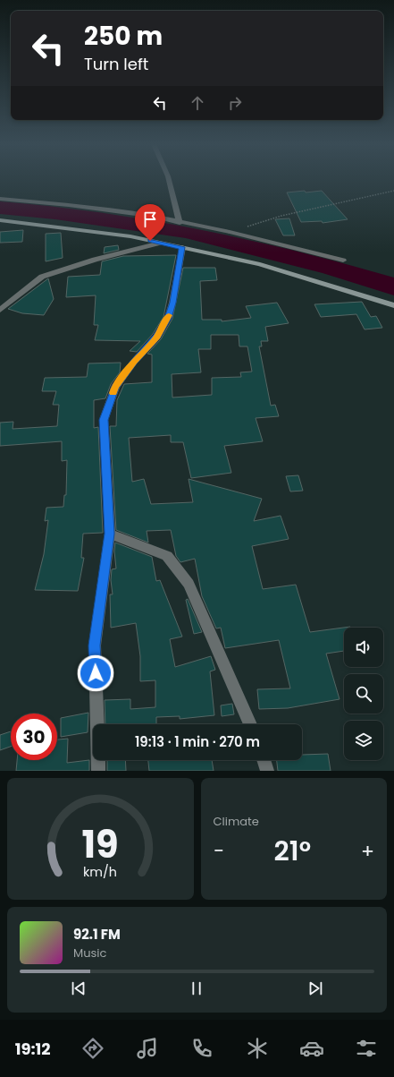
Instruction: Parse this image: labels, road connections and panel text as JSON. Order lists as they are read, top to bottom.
{
  "page": {
    "turn": ["250 m", "Turn left"],
    "limit": "30",
    "trip": "19:13 · 1 min · 270 m",
    "tile": "Climate",
    "heat": ["−", "21°", "+"],
    "song": ["92.1 FM", "Music"],
    "tabs": "19:12",
    "gauge": ["19", "km/h"]
  }
}
